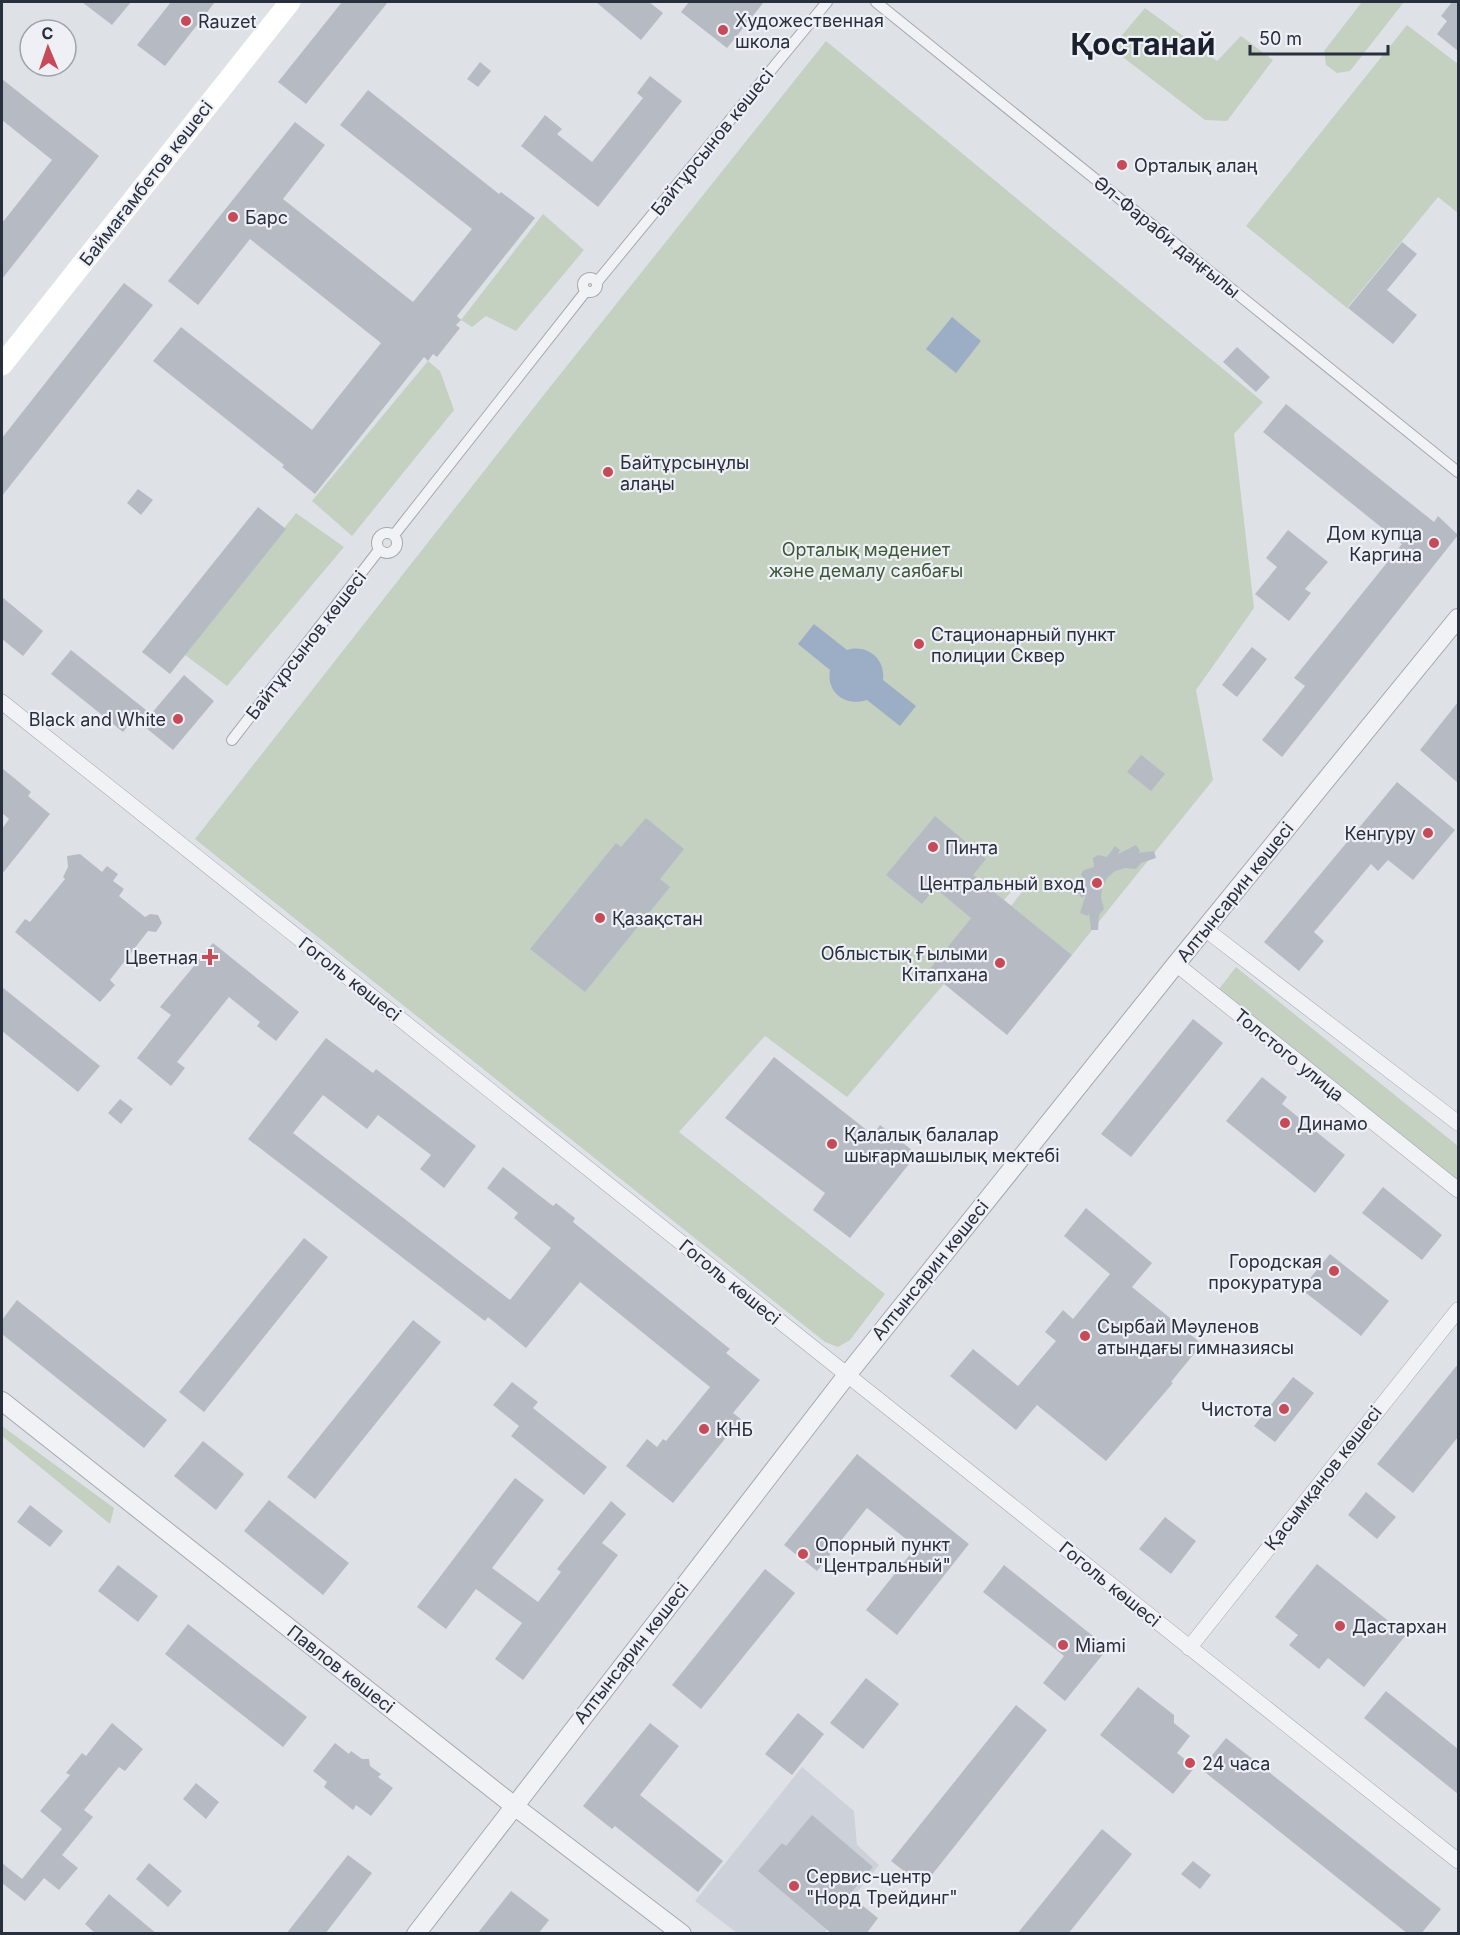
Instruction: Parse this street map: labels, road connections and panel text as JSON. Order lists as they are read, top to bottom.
{
  "streets": {
    "main road": ["Баймағамбетов көшесі"],
    "street": [
      "Байтұрсынов көшесі",
      "Әл-Фараби даңғылы",
      "Алтынсарин көшесі",
      "Гоголь көшесі",
      "Толстого улица",
      "Қасымқанов көшесі",
      "Павлов көшесі"
    ]
  },
  "crossings": [
    ["Алтынсарин көшесі", "Гоголь көшесі"],
    ["Алтынсарин көшесі", "Толстого улица"],
    ["Алтынсарин көшесі", "Павлов көшесі"],
    ["Гоголь көшесі", "Қасымқанов көшесі"]
  ],
  "districts": ["Қостанай"],
  "parks": ["Орталық мәдениет және демалу саябағы"],
  "places": {
    "other": [
      "Rauzet",
      "Художественная школа",
      "Орталық алаң",
      "Барс",
      "Байтұрсынұлы алаңы",
      "Дом купца Каргина",
      "Стационарный пункт полиции Сквер",
      "Black and White",
      "Кенгуру",
      "Пинта",
      "Центральный вход",
      "Қазақстан",
      "Облыстық Ғылыми Кітапхана",
      "Динамо",
      "Қалалық балалар шығармашылық мектебі",
      "Городская прокуратура",
      "Сырбай Мәуленов атындағы гимназиясы",
      "Чистота",
      "КНБ",
      "Опорный пункт \"Центральный\"",
      "Дастархан",
      "Miami",
      "24 часа",
      "Сервис-центр \"Норд Трейдинг\""
    ],
    "health": ["Цветная"]
  },
  "scale_bar": "50 m",
  "north": "top"
}
